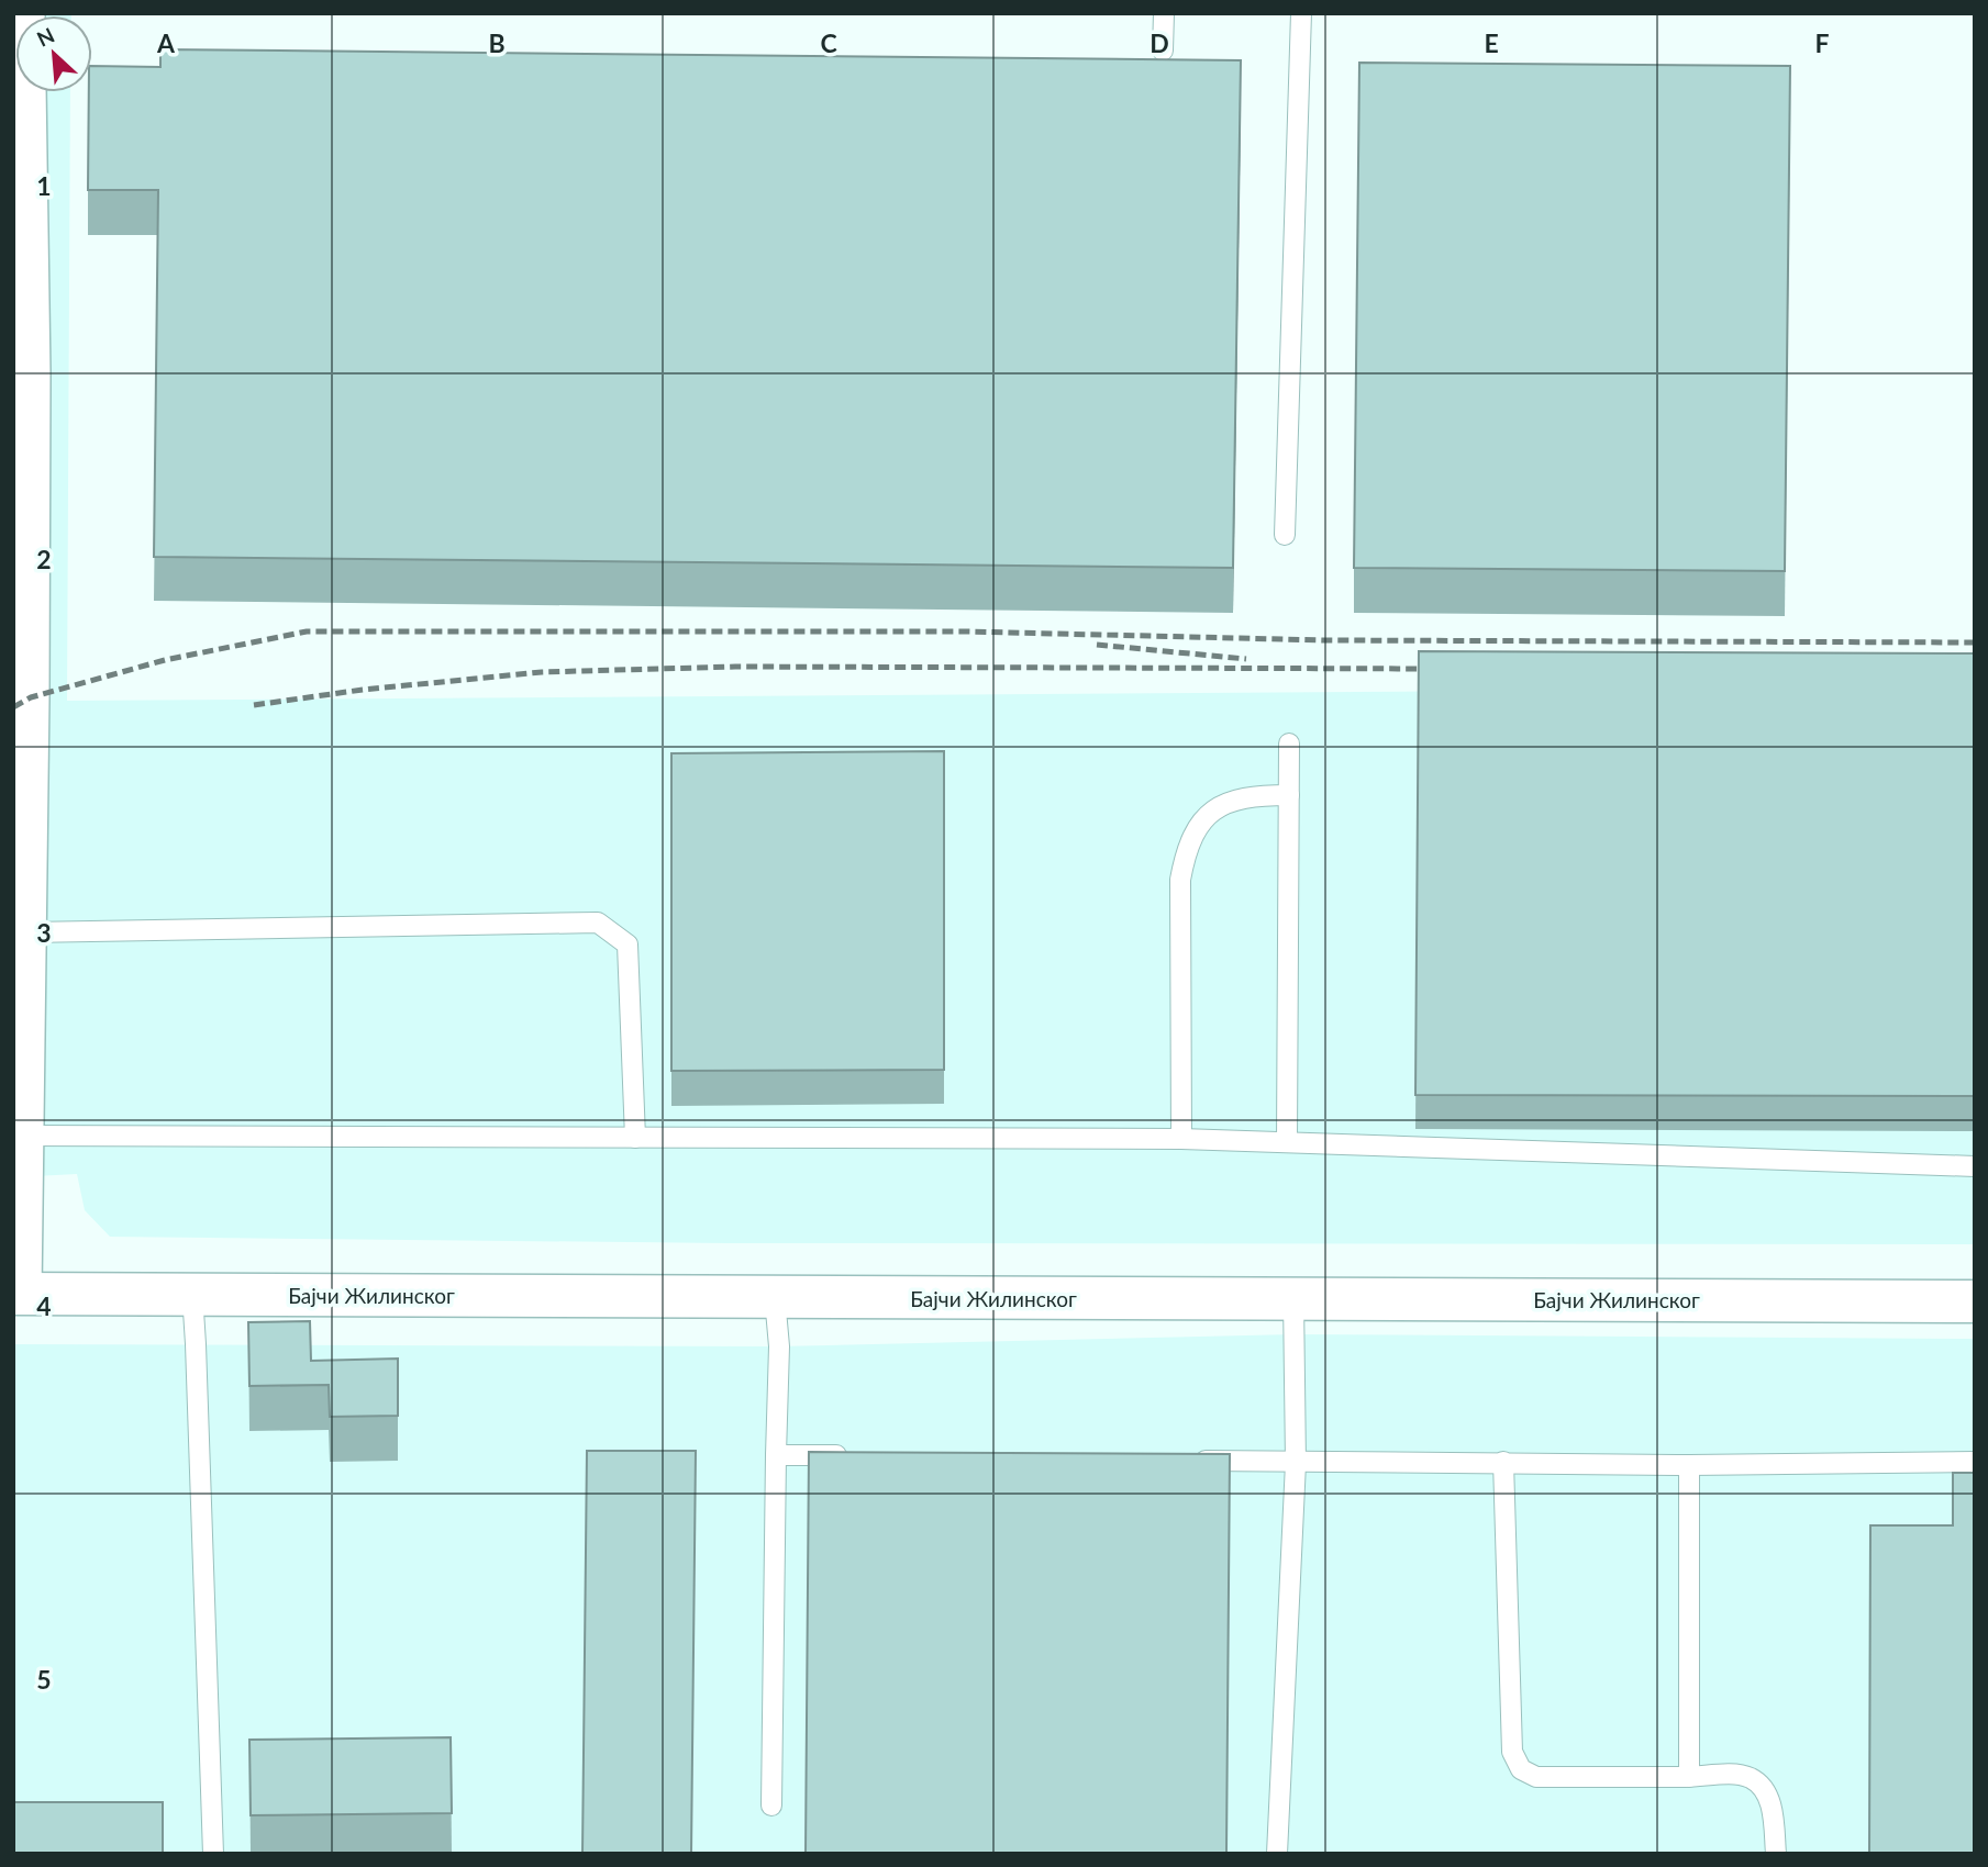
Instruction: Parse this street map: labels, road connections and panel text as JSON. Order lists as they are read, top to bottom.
{
  "streets": {
    "street": ["Бајчи Жилинског"]
  },
  "north": "top left",
  "grid": {
    "columns": [
      "A",
      "B",
      "C",
      "D",
      "E",
      "F"
    ],
    "rows": [
      "1",
      "2",
      "3",
      "4",
      "5"
    ]
  }
}
